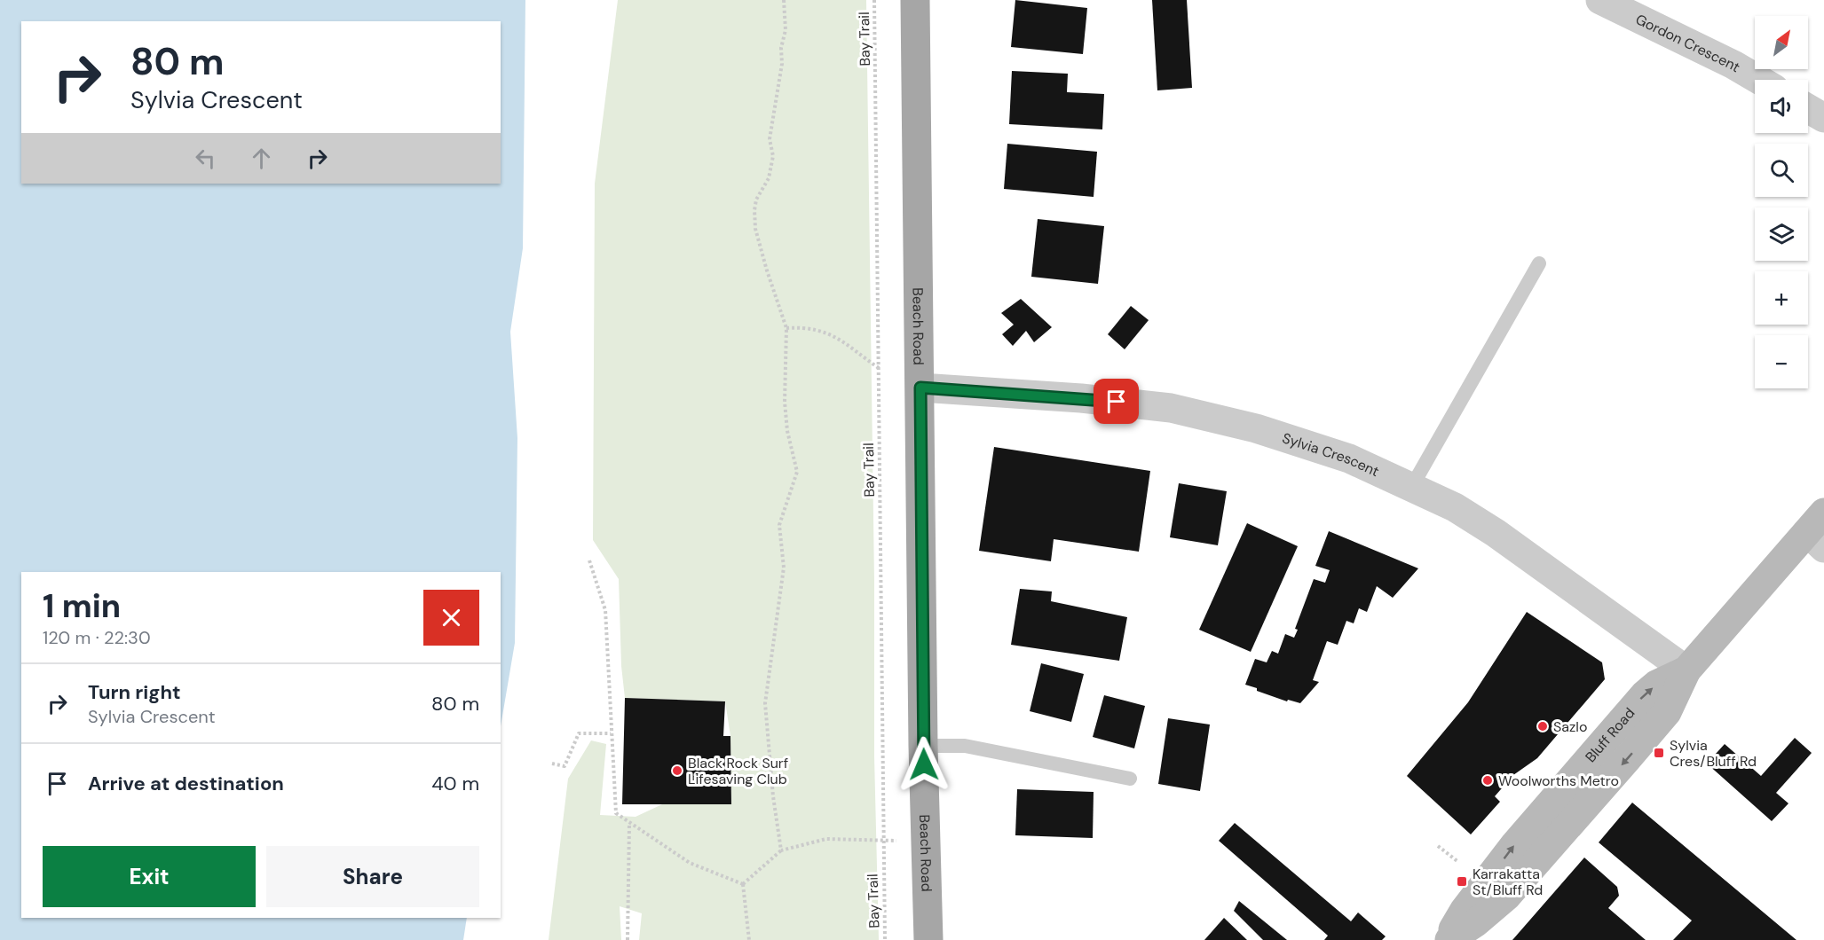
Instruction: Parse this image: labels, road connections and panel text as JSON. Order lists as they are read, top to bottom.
{
  "streets": {
    "main road": ["Beach Road", "Bluff Road"],
    "street": ["Gordon Crescent", "Sylvia Crescent"],
    "path": ["Bay Trail"]
  },
  "crossings": [
    ["Beach Road", "Sylvia Crescent"],
    ["Sylvia Crescent", "Bluff Road"]
  ],
  "places": {
    "other": ["Sazlo", "Black Rock Surf Lifesaving Club", "Woolworths Metro"],
    "transit": ["Sylvia Cres/Bluff Rd", "Karrakatta St/Bluff Rd"]
  },
  "north": "top right",
  "page": {
    "map_buttons": ["+", "−"],
    "turn": ["80 m", "Sylvia Crescent"],
    "heading": ["1 min", "120 m · 22:30"],
    "list": [
      {
        "name": "Turn right",
        "note": "Sylvia Crescent",
        "value": "80 m"
      },
      {
        "name": "Arrive at destination",
        "value": "40 m"
      }
    ],
    "buttons": ["Exit", "Share"]
  }
}
